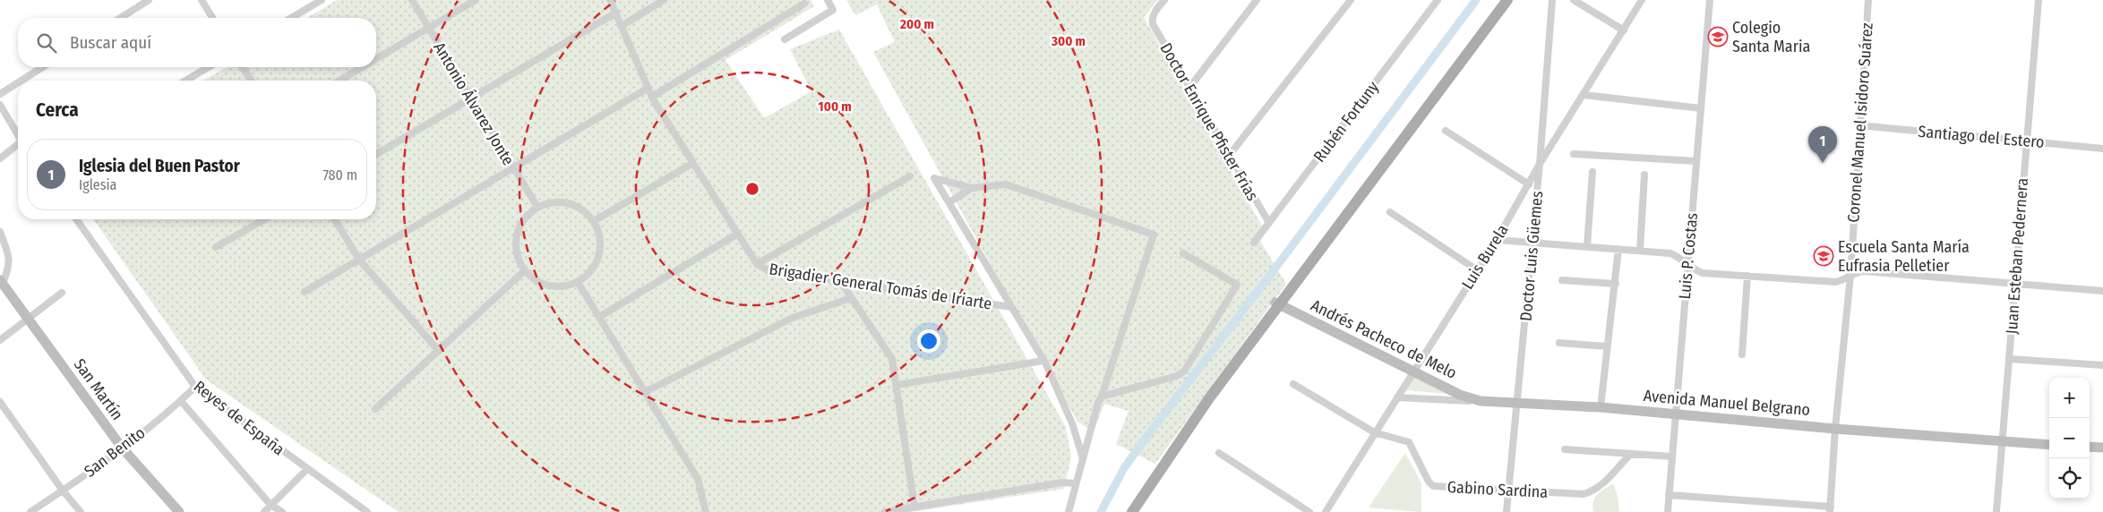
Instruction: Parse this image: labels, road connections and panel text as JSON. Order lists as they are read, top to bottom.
{
  "streets": {
    "main road": ["Andrés Pacheco de Melo", "San Martín", "Avenida Manuel Belgrano"],
    "street": [
      "Antonio Álvarez Jonte",
      "Doctor Enrique Pfister Frías",
      "Rubén Fortuny",
      "Coronel Manuel Isidoro Suárez",
      "Santiago del Estero",
      "Doctor Luis Güemes",
      "Luis P. Costas",
      "Juan Esteban Pedernera",
      "Luis Burela",
      "Brigadier General Tomás de Iriarte",
      "Reyes de España",
      "San Benito",
      "Gabino Sardina"
    ]
  },
  "crossings": [
    ["Doctor Enrique Pfister Frías", "Rubén Fortuny"],
    ["Coronel Manuel Isidoro Suárez", "Santiago del Estero"],
    ["Coronel Manuel Isidoro Suárez", "Avenida Manuel Belgrano"],
    ["Santiago del Estero", "Juan Esteban Pedernera"],
    ["Doctor Luis Güemes", "Luis Burela"],
    ["Doctor Luis Güemes", "Avenida Manuel Belgrano"],
    ["Doctor Luis Güemes", "Gabino Sardina"],
    ["Luis P. Costas", "Avenida Manuel Belgrano"],
    ["Juan Esteban Pedernera", "Avenida Manuel Belgrano"],
    ["Luis Burela", "Andrés Pacheco de Melo"],
    ["Luis Burela", "Avenida Manuel Belgrano"],
    ["Luis Burela", "Gabino Sardina"],
    ["Andrés Pacheco de Melo", "Avenida Manuel Belgrano"],
    ["San Martín", "San Benito"],
    ["Reyes de España", "San Benito"]
  ],
  "places": {
    "school or university": ["Colegio Santa Maria", "Escuela Santa María Eufrasia Pelletier"]
  },
  "page": {
    "search": "Buscar aquí",
    "heading": "Cerca",
    "pins": "1",
    "list": [
      {
        "mark": "1",
        "name": "Iglesia del Buen Pastor",
        "note": "Iglesia",
        "value": "780 m"
      }
    ],
    "map_buttons": ["+", "−"]
  },
  "rings": ["200 m", "300 m", "100 m"]
}
